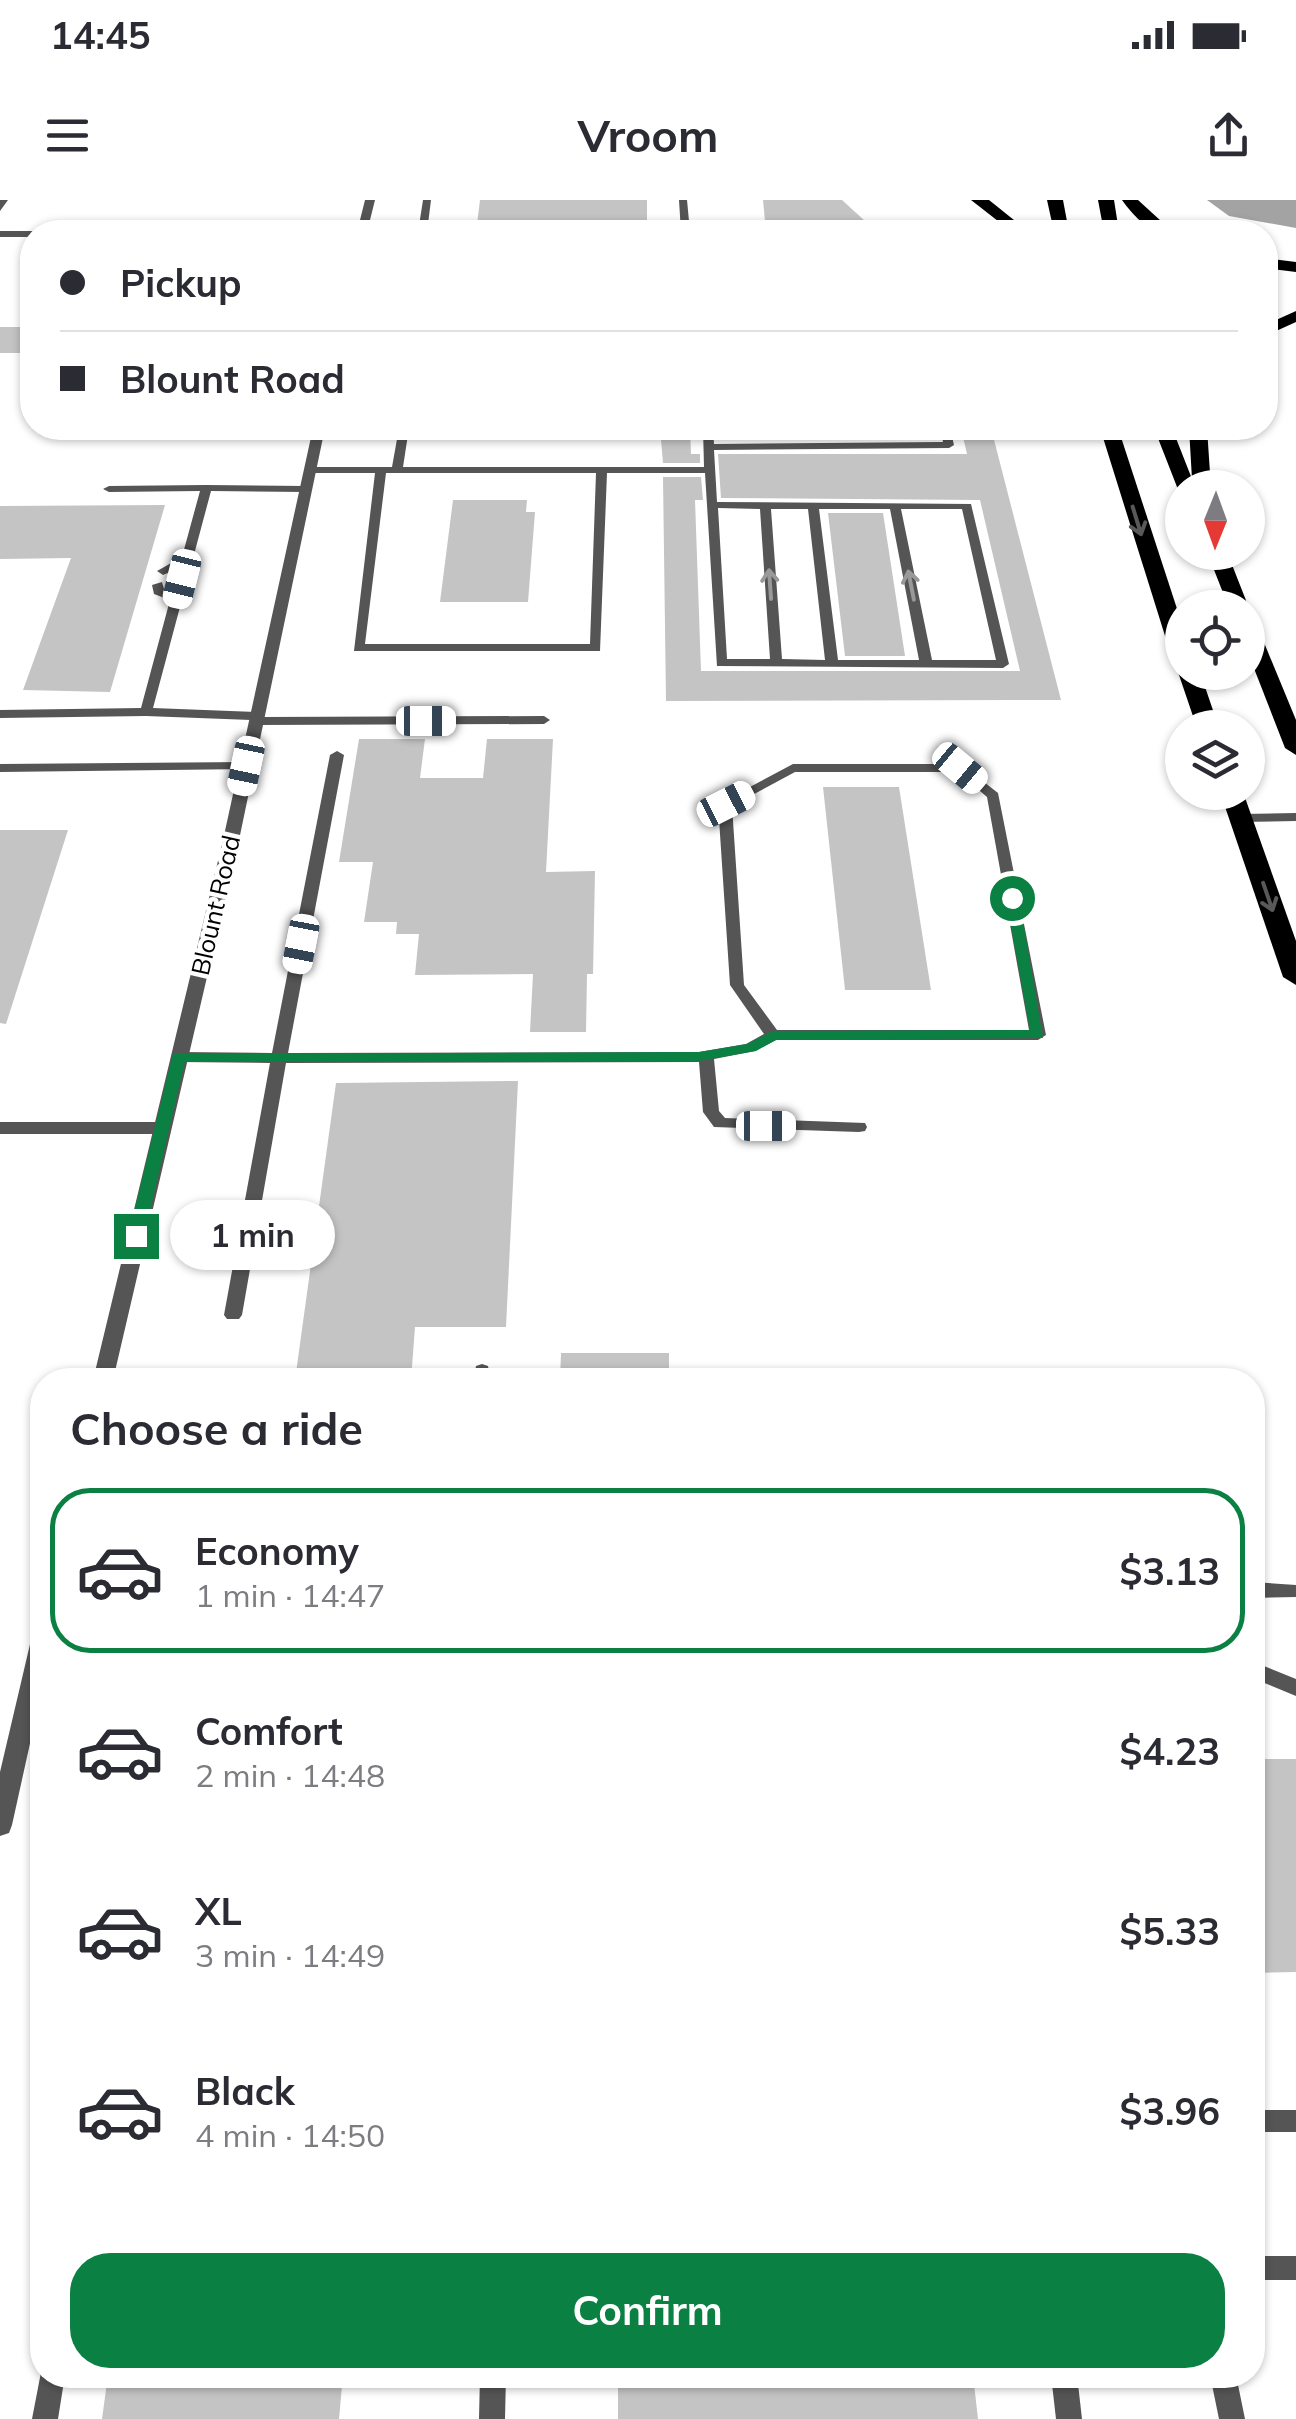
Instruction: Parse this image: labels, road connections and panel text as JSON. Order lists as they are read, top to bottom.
{
  "streets": {
    "street": ["Blount Road"]
  },
  "north": "bottom",
  "page": {
    "status": "14:45",
    "header": "Vroom",
    "banner": ["Pickup", "Blount Road"],
    "bubble": "1 min",
    "heading": "Choose a ride",
    "list": [
      {
        "name": "Economy",
        "note": "1 min · 14:47",
        "value": "$3.13"
      },
      {
        "name": "Comfort",
        "note": "2 min · 14:48",
        "value": "$4.23"
      },
      {
        "name": "XL",
        "note": "3 min · 14:49",
        "value": "$5.33"
      },
      {
        "name": "Black",
        "note": "4 min · 14:50",
        "value": "$3.96"
      }
    ],
    "buttons": "Confirm"
  }
}
